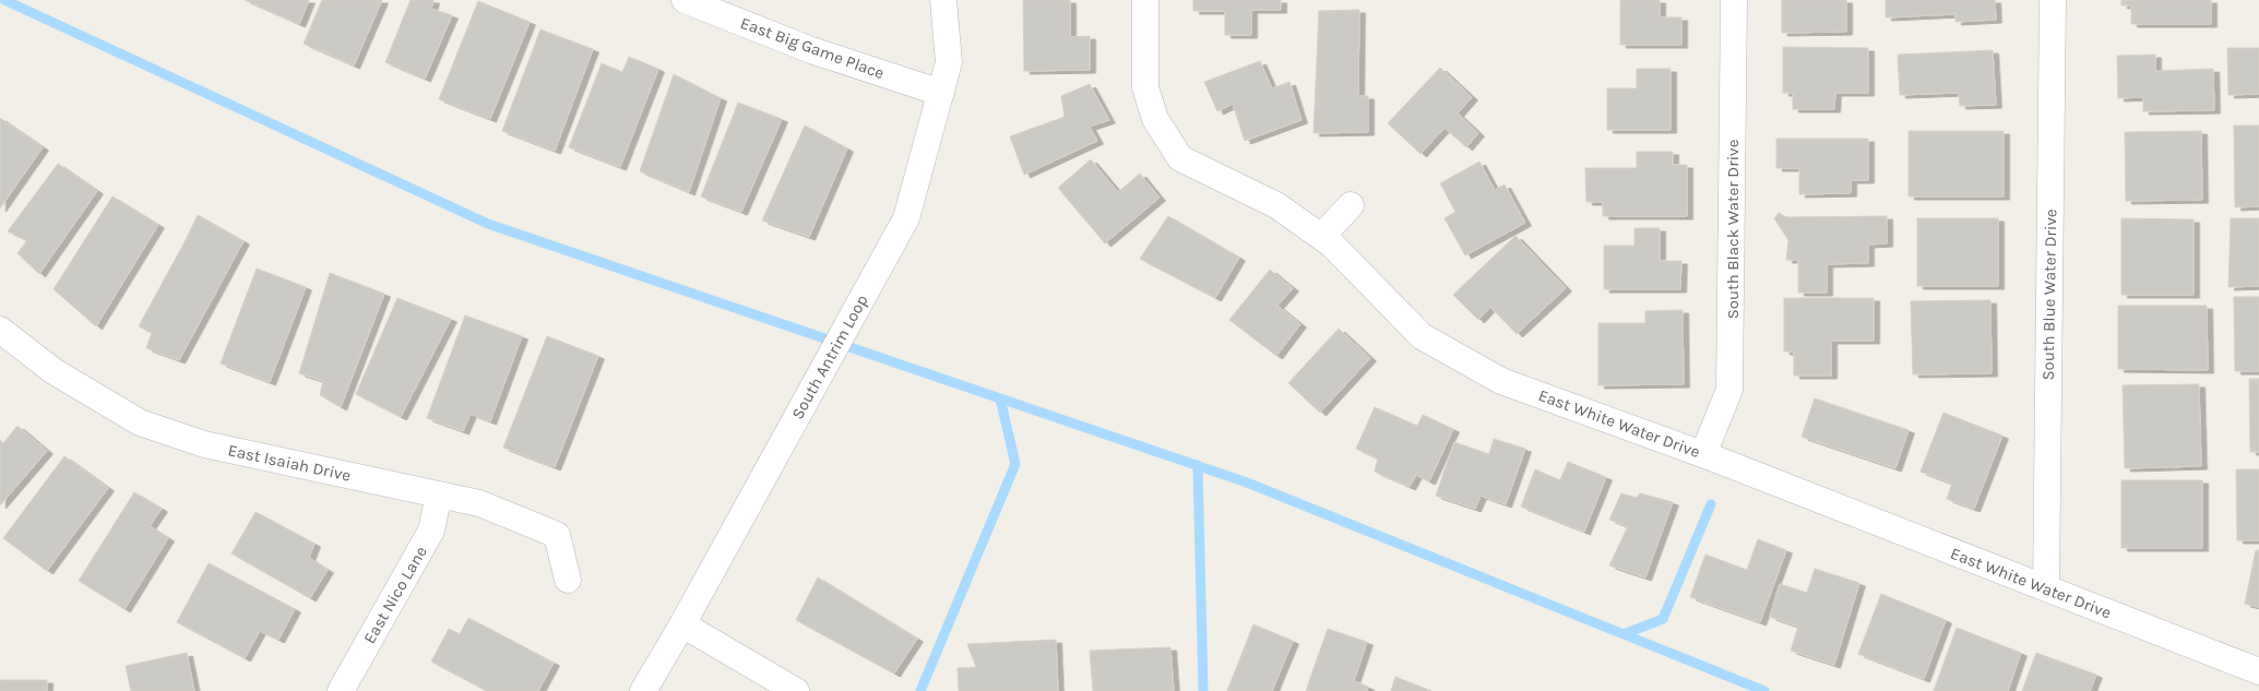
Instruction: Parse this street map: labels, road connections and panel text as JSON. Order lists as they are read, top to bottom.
{
  "streets": {
    "street": [
      "East Big Game Place",
      "South Black Water Drive",
      "South Blue Water Drive",
      "South Antrim Loop",
      "East White Water Drive",
      "East Isaiah Drive",
      "East Nico Lane"
    ]
  },
  "crossings": [
    ["East Big Game Place", "South Antrim Loop"],
    ["South Black Water Drive", "East White Water Drive"],
    ["South Blue Water Drive", "East White Water Drive"],
    ["East Isaiah Drive", "East Nico Lane"]
  ]
}
